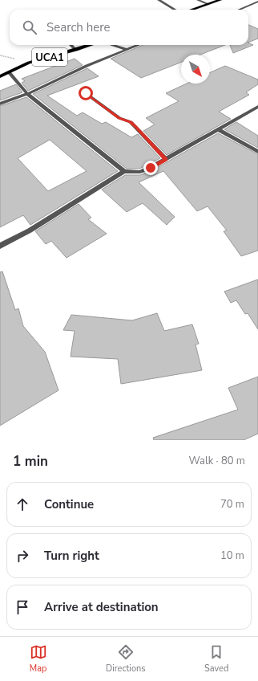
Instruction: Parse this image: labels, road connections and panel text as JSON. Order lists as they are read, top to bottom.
{
  "streets": {
    "main road": ["UCA1"]
  },
  "north": "bottom right",
  "page": {
    "search": "Search here",
    "heading": ["1 min", "Walk · 80 m"],
    "list": [
      ["Continue", "70 m"],
      ["Turn right", "10 m"],
      "Arrive at destination"
    ],
    "nav": ["Map", "Directions", "Saved"]
  }
}
